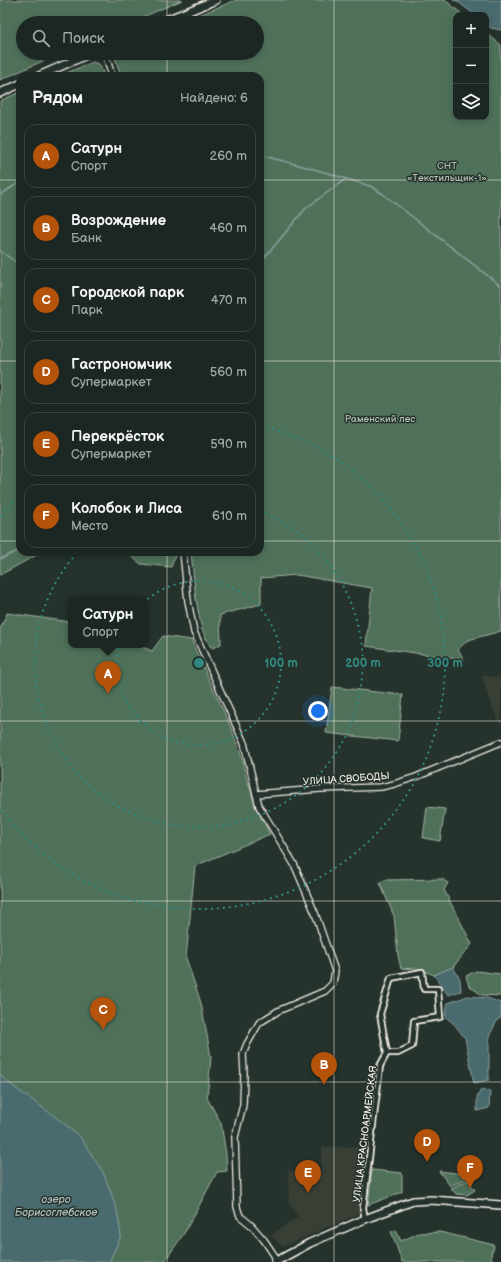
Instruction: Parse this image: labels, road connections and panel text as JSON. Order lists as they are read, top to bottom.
{
  "streets": {
    "street": ["УЛИЦА СВОБОДЫ", "УЛИЦА КРАСНОАРМЕЙСКАЯ"]
  },
  "water": ["озеро Борисоглебское"],
  "parks": ["СНТ «Текстильщик-1»", "Раменский лес"],
  "page": {
    "map_buttons": ["+", "−"],
    "search": "Поиск",
    "heading": ["Рядом", "Найдено: 6"],
    "list": [
      {
        "mark": "A",
        "name": "Сатурн",
        "note": "Спорт",
        "value": "260 m"
      },
      {
        "mark": "B",
        "name": "Возрождение",
        "note": "Банк",
        "value": "460 m"
      },
      {
        "mark": "C",
        "name": "Городской парк",
        "note": "Парк",
        "value": "470 m"
      },
      {
        "mark": "D",
        "name": "Гастрономчик",
        "note": "Супермаркет",
        "value": "560 m"
      },
      {
        "mark": "E",
        "name": "Перекрёсток",
        "note": "Супермаркет",
        "value": "590 m"
      },
      {
        "mark": "F",
        "name": "Колобок и Лиса",
        "note": "Место",
        "value": "610 m"
      }
    ],
    "popup": ["Сатурн", "Спорт"],
    "pins": [
      "A",
      "C",
      "B",
      "D",
      "F",
      "E"
    ]
  },
  "rings": ["100 m", "200 m", "300 m"]
}
